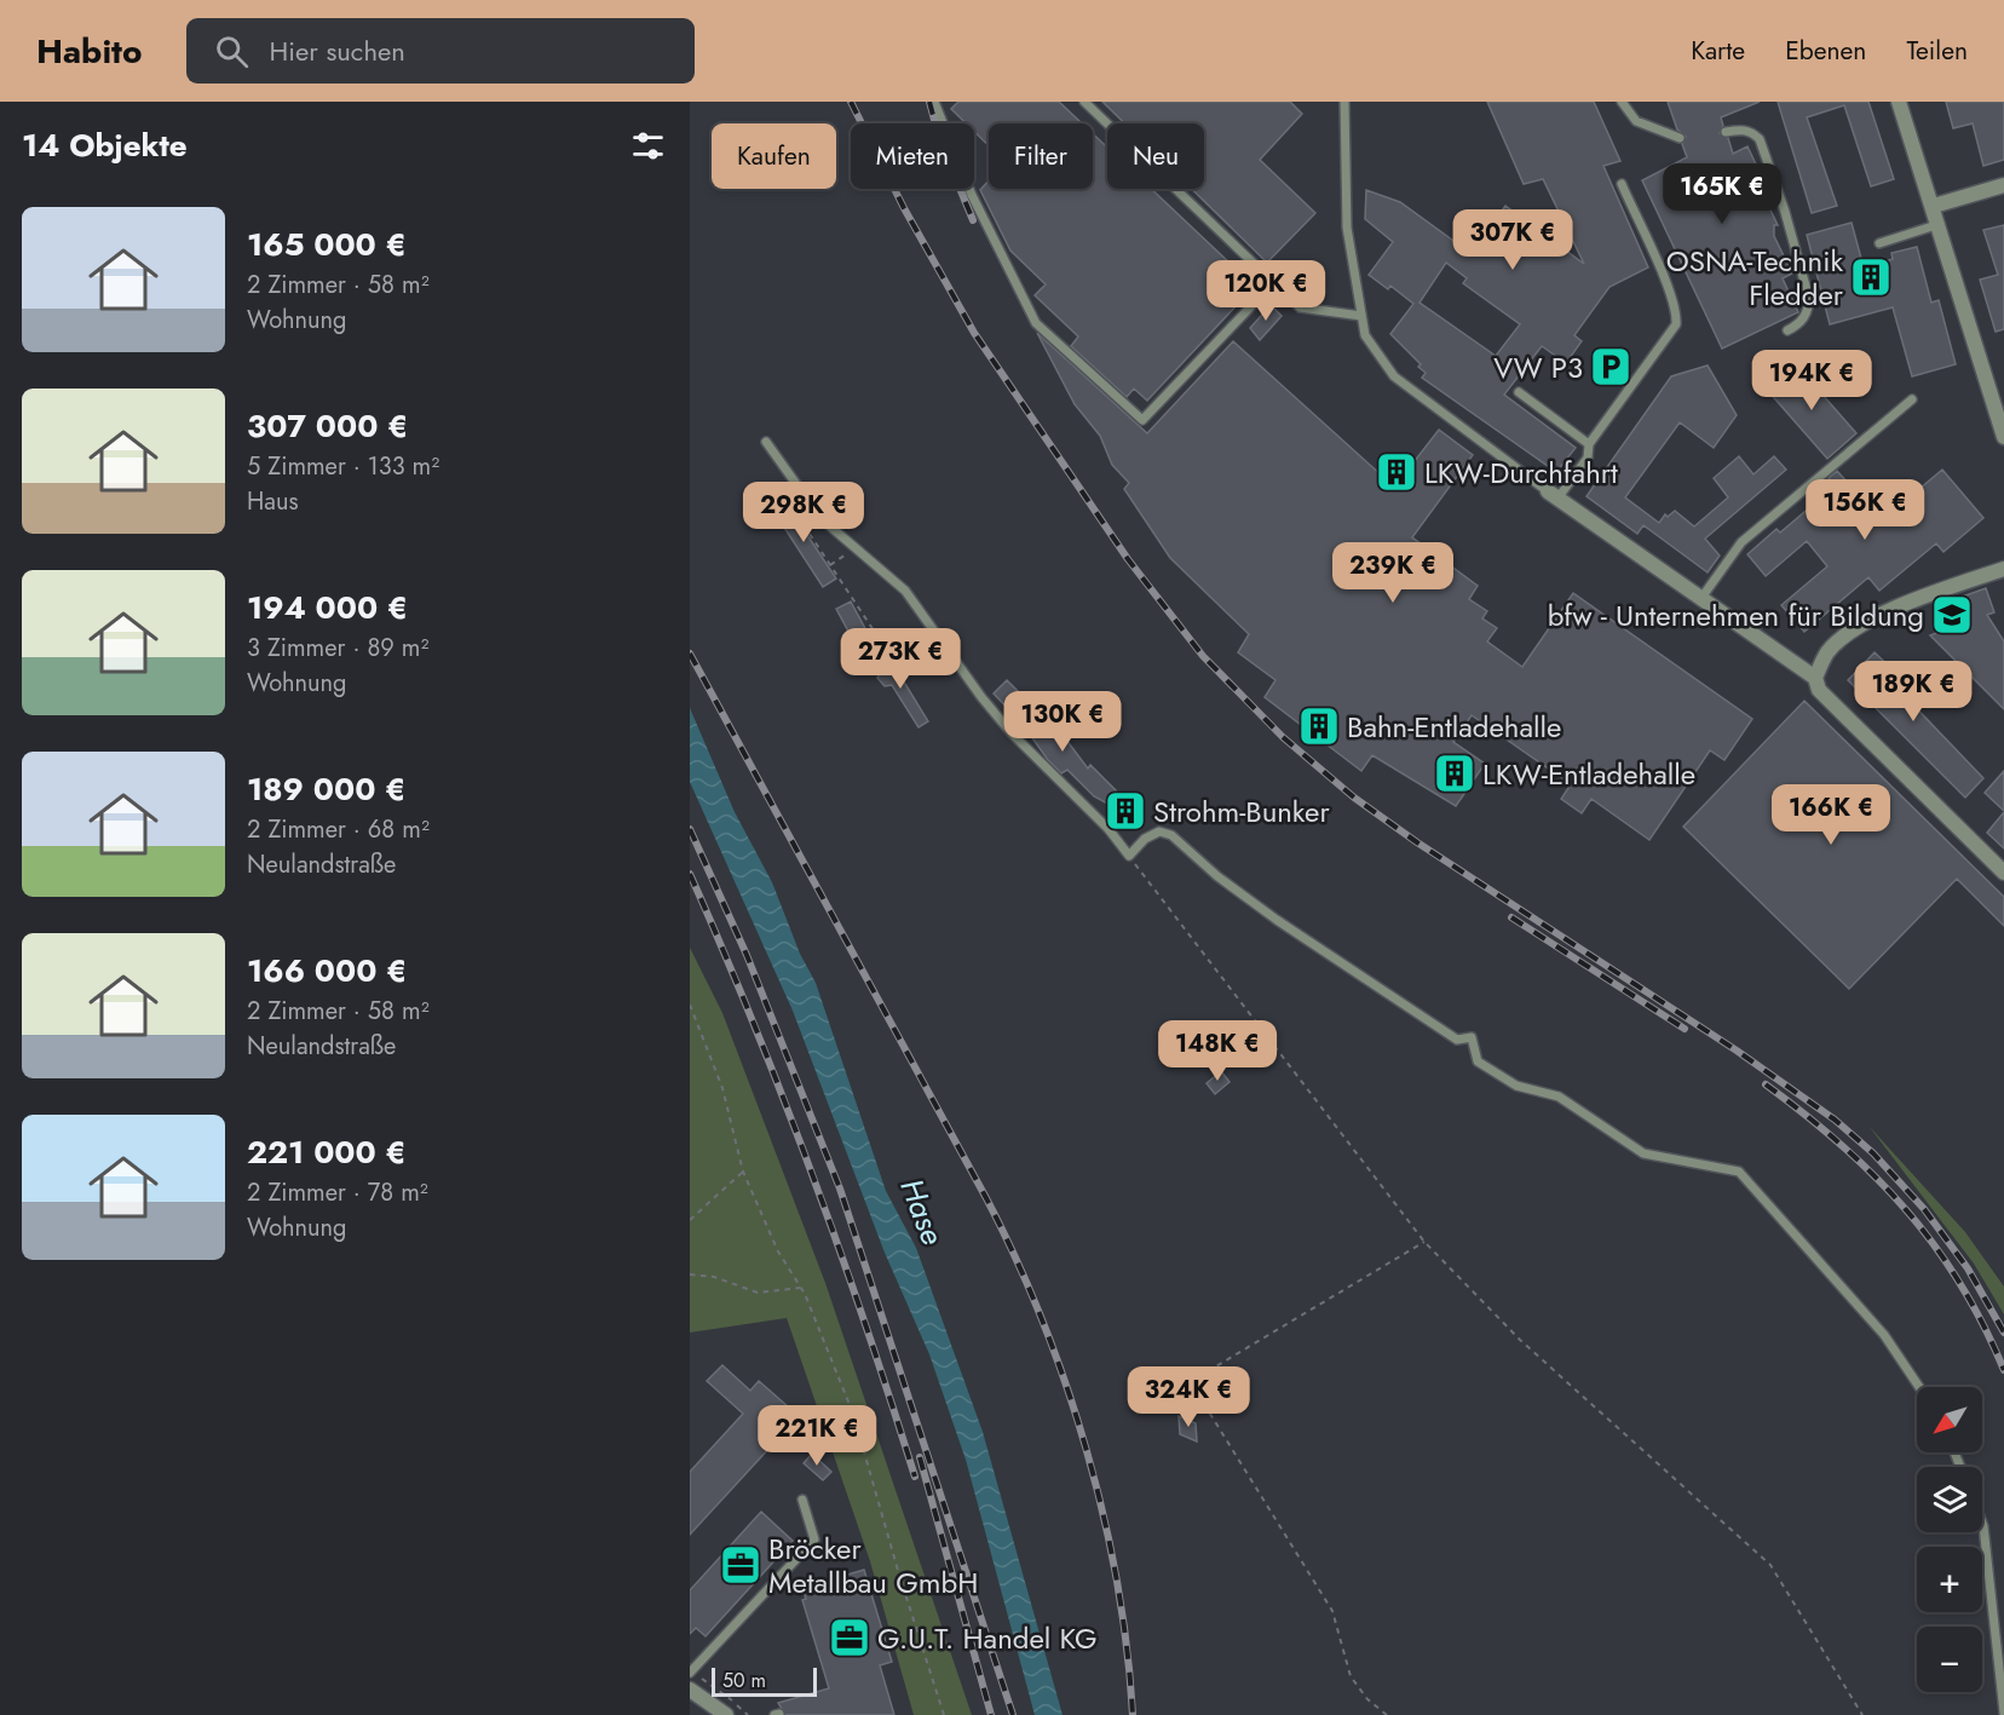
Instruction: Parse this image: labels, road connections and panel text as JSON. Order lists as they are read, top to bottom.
{
  "water": ["Hase"],
  "places": {
    "building": [
      "OSNA-Technik Fledder",
      "LKW-Durchfahrt",
      "Bahn-Entladehalle",
      "LKW-Entladehalle",
      "Strohm-Bunker"
    ],
    "parking": ["VW P3"],
    "school or university": ["bfw - Unternehmen für Bildung"],
    "office": ["Bröcker Metallbau GmbH", "G.U.T. Handel KG"]
  },
  "scale_bar": "50 m",
  "north": "bottom left",
  "page": {
    "header": "Habito",
    "search": "Hier suchen",
    "nav": ["Karte", "Ebenen", "Teilen"],
    "heading": "14 Objekte",
    "chip": [
      "Kaufen",
      "Mieten",
      "Filter",
      "Neu"
    ],
    "price": [
      "165K €",
      "307K €",
      "120K €",
      "194K €",
      "156K €",
      "298K €",
      "239K €",
      "273K €",
      "189K €",
      "130K €",
      "166K €",
      "148K €",
      "324K €",
      "221K €"
    ],
    "list": [
      {
        "name": "165 000 €",
        "note": "2 Zimmer · 58 m² · Wohnung"
      },
      {
        "name": "307 000 €",
        "note": "5 Zimmer · 133 m² · Haus"
      },
      {
        "name": "194 000 €",
        "note": "3 Zimmer · 89 m² · Wohnung"
      },
      {
        "name": "189 000 €",
        "note": "2 Zimmer · 68 m² · Neulandstraße"
      },
      {
        "name": "166 000 €",
        "note": "2 Zimmer · 58 m² · Neulandstraße"
      },
      {
        "name": "221 000 €",
        "note": "2 Zimmer · 78 m² · Wohnung"
      }
    ],
    "map_buttons": ["+", "−"],
    "scale": "50 m"
  }
}
